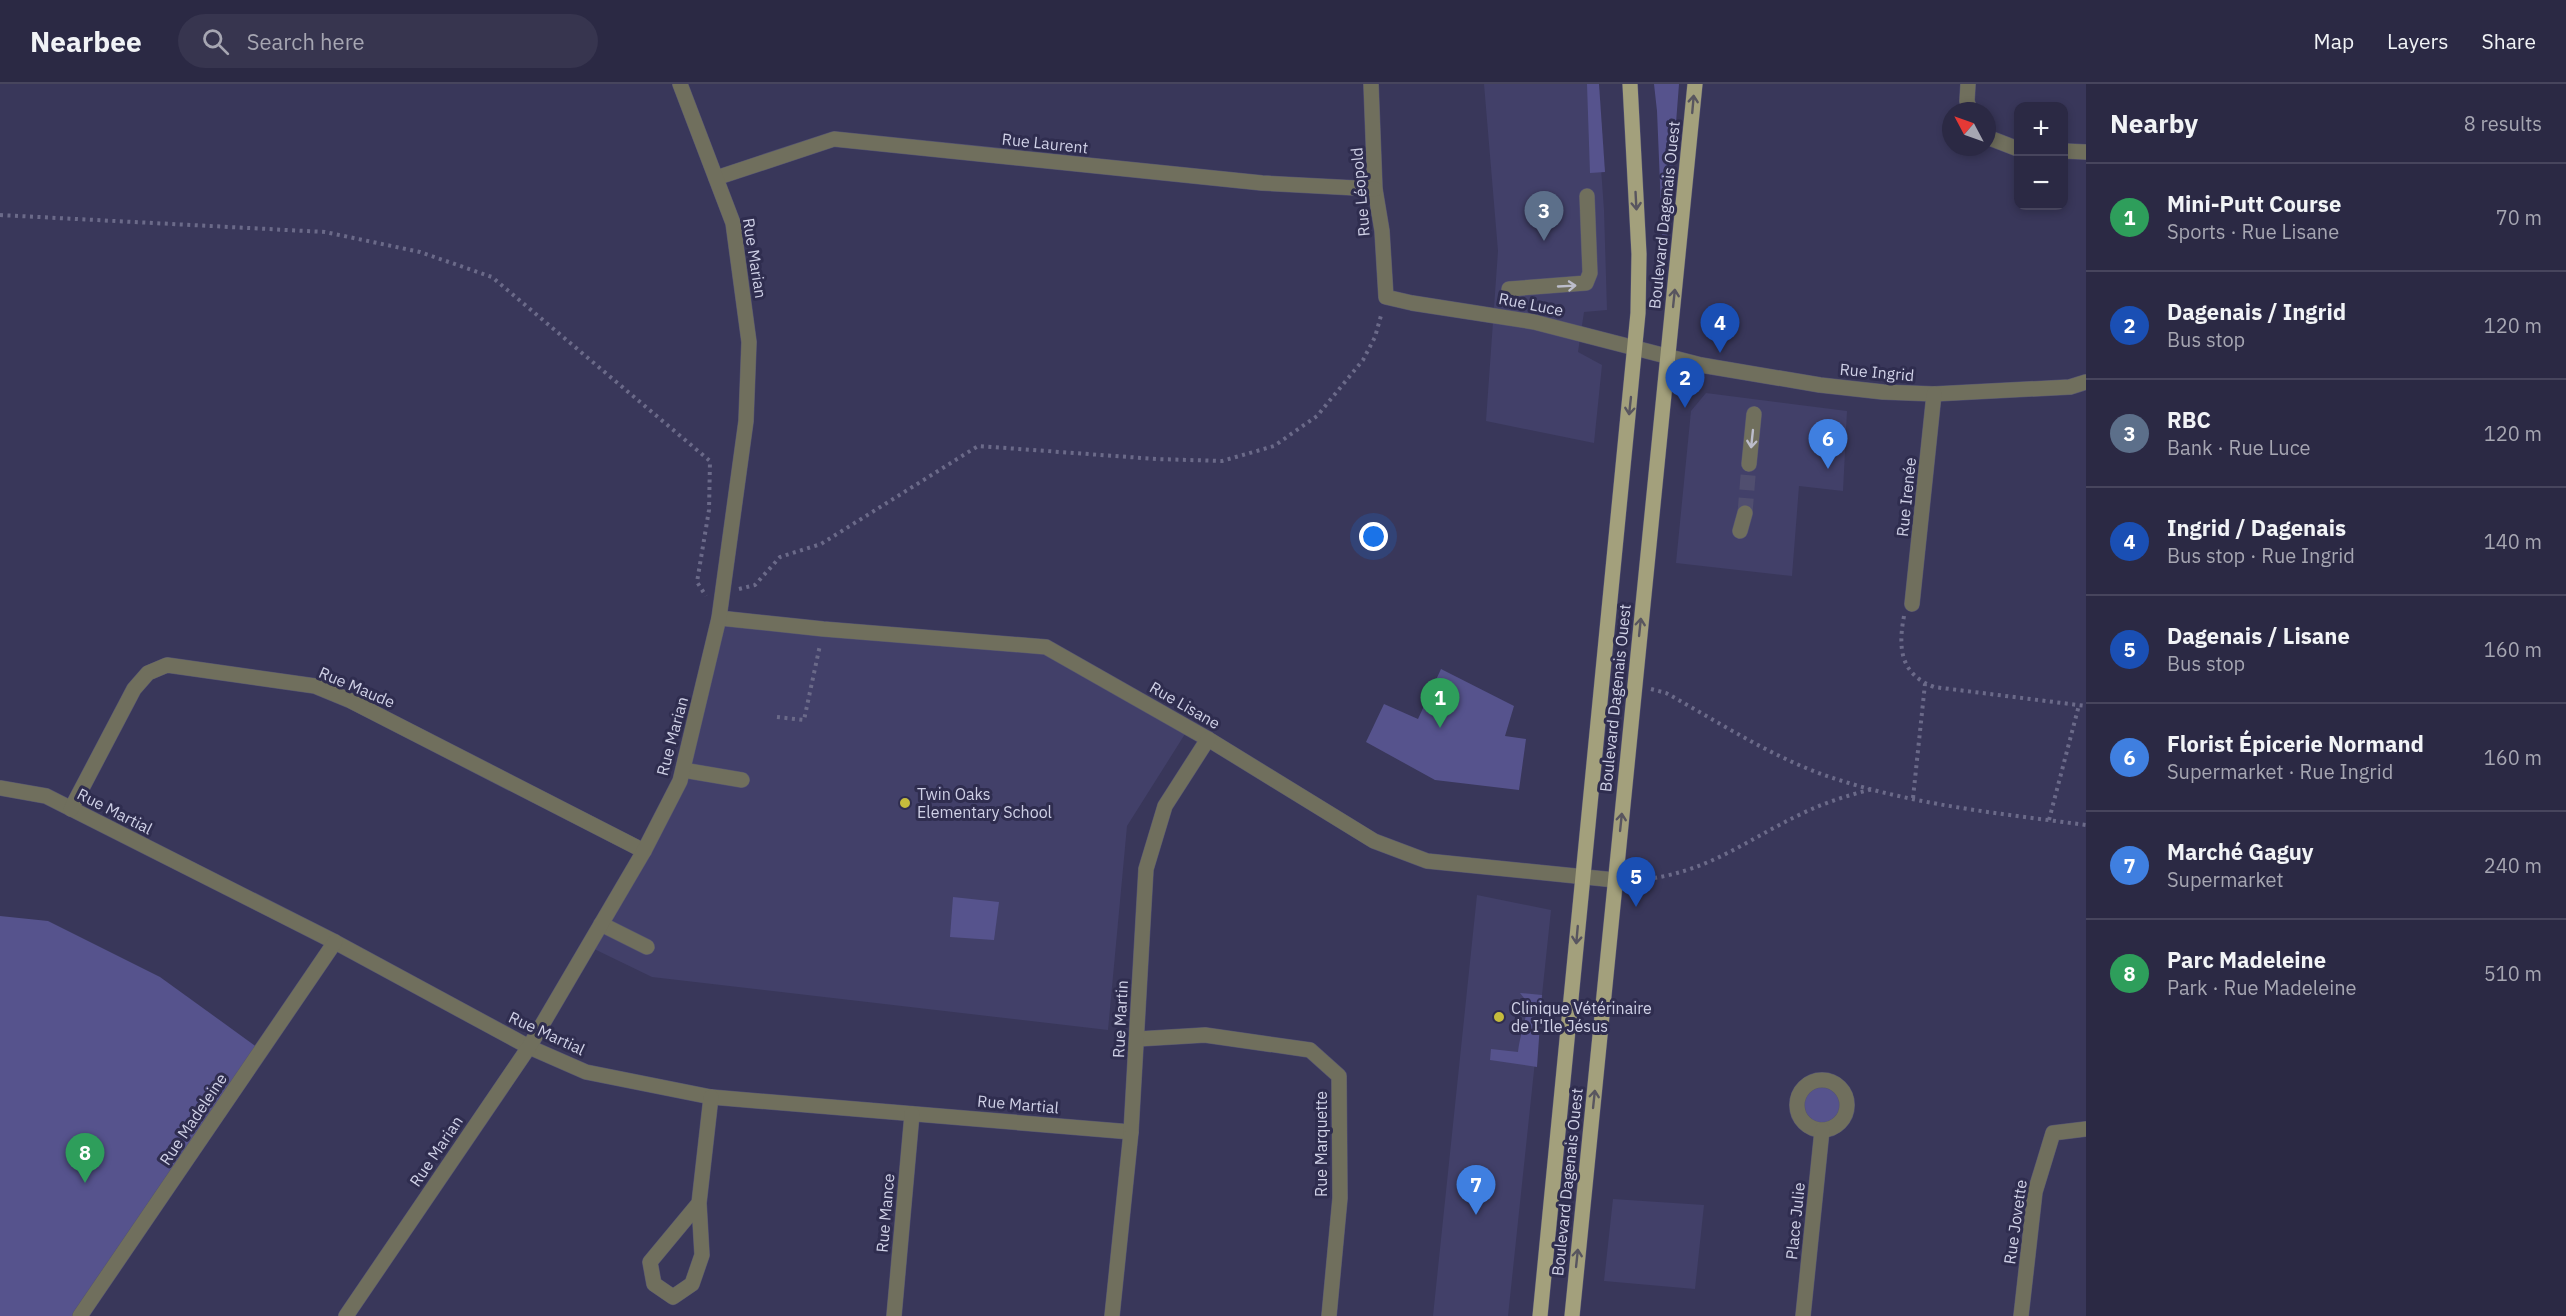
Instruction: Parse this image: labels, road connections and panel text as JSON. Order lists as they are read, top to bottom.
{
  "streets": {
    "main road": ["Boulevard Dagenais Ouest"],
    "street": [
      "Rue Laurent",
      "Rue Léopold",
      "Rue Marian",
      "Rue Luce",
      "Rue Ingrid",
      "Rue Irenée",
      "Rue Maude",
      "Rue Lisane",
      "Rue Martial",
      "Rue Martin",
      "Rue Madeleine",
      "Rue Marquette",
      "Rue Mance",
      "Place Julie",
      "Rue Jovette"
    ]
  },
  "crossings": [
    ["Rue Laurent", "Rue Léopold"],
    ["Rue Laurent", "Rue Marian"],
    ["Rue Léopold", "Rue Luce"],
    ["Boulevard Dagenais Ouest", "Rue Luce"],
    ["Boulevard Dagenais Ouest", "Rue Ingrid"],
    ["Boulevard Dagenais Ouest", "Rue Lisane"],
    ["Rue Marian", "Rue Maude"],
    ["Rue Marian", "Rue Lisane"],
    ["Rue Marian", "Rue Martial"],
    ["Rue Luce", "Rue Ingrid"],
    ["Rue Ingrid", "Rue Irenée"],
    ["Rue Maude", "Rue Martial"],
    ["Rue Lisane", "Rue Martin"],
    ["Rue Martial", "Rue Martin"],
    ["Rue Martial", "Rue Madeleine"],
    ["Rue Martial", "Rue Mance"],
    ["Rue Martin", "Rue Marquette"]
  ],
  "places": ["Twin Oaks Elementary School", "Clinique Vétérinaire de I'Ile Jésus"],
  "north": "top left",
  "page": {
    "header": "Nearbee",
    "search": "Search here",
    "nav": ["Map", "Layers", "Share"],
    "heading": ["Nearby", "8 results"],
    "map_buttons": ["+", "−"],
    "list": [
      {
        "mark": "1",
        "name": "Mini-Putt Course",
        "note": "Sports · Rue Lisane",
        "value": "70 m"
      },
      {
        "mark": "2",
        "name": "Dagenais / Ingrid",
        "note": "Bus stop",
        "value": "120 m"
      },
      {
        "mark": "3",
        "name": "RBC",
        "note": "Bank · Rue Luce",
        "value": "120 m"
      },
      {
        "mark": "4",
        "name": "Ingrid / Dagenais",
        "note": "Bus stop · Rue Ingrid",
        "value": "140 m"
      },
      {
        "mark": "5",
        "name": "Dagenais / Lisane",
        "note": "Bus stop",
        "value": "160 m"
      },
      {
        "mark": "6",
        "name": "Florist Épicerie Normand",
        "note": "Supermarket · Rue Ingrid",
        "value": "160 m"
      },
      {
        "mark": "7",
        "name": "Marché Gaguy",
        "note": "Supermarket",
        "value": "240 m"
      },
      {
        "mark": "8",
        "name": "Parc Madeleine",
        "note": "Park · Rue Madeleine",
        "value": "510 m"
      }
    ],
    "pins": [
      "3",
      "4",
      "2",
      "6",
      "1",
      "5",
      "8",
      "7"
    ]
  }
}
